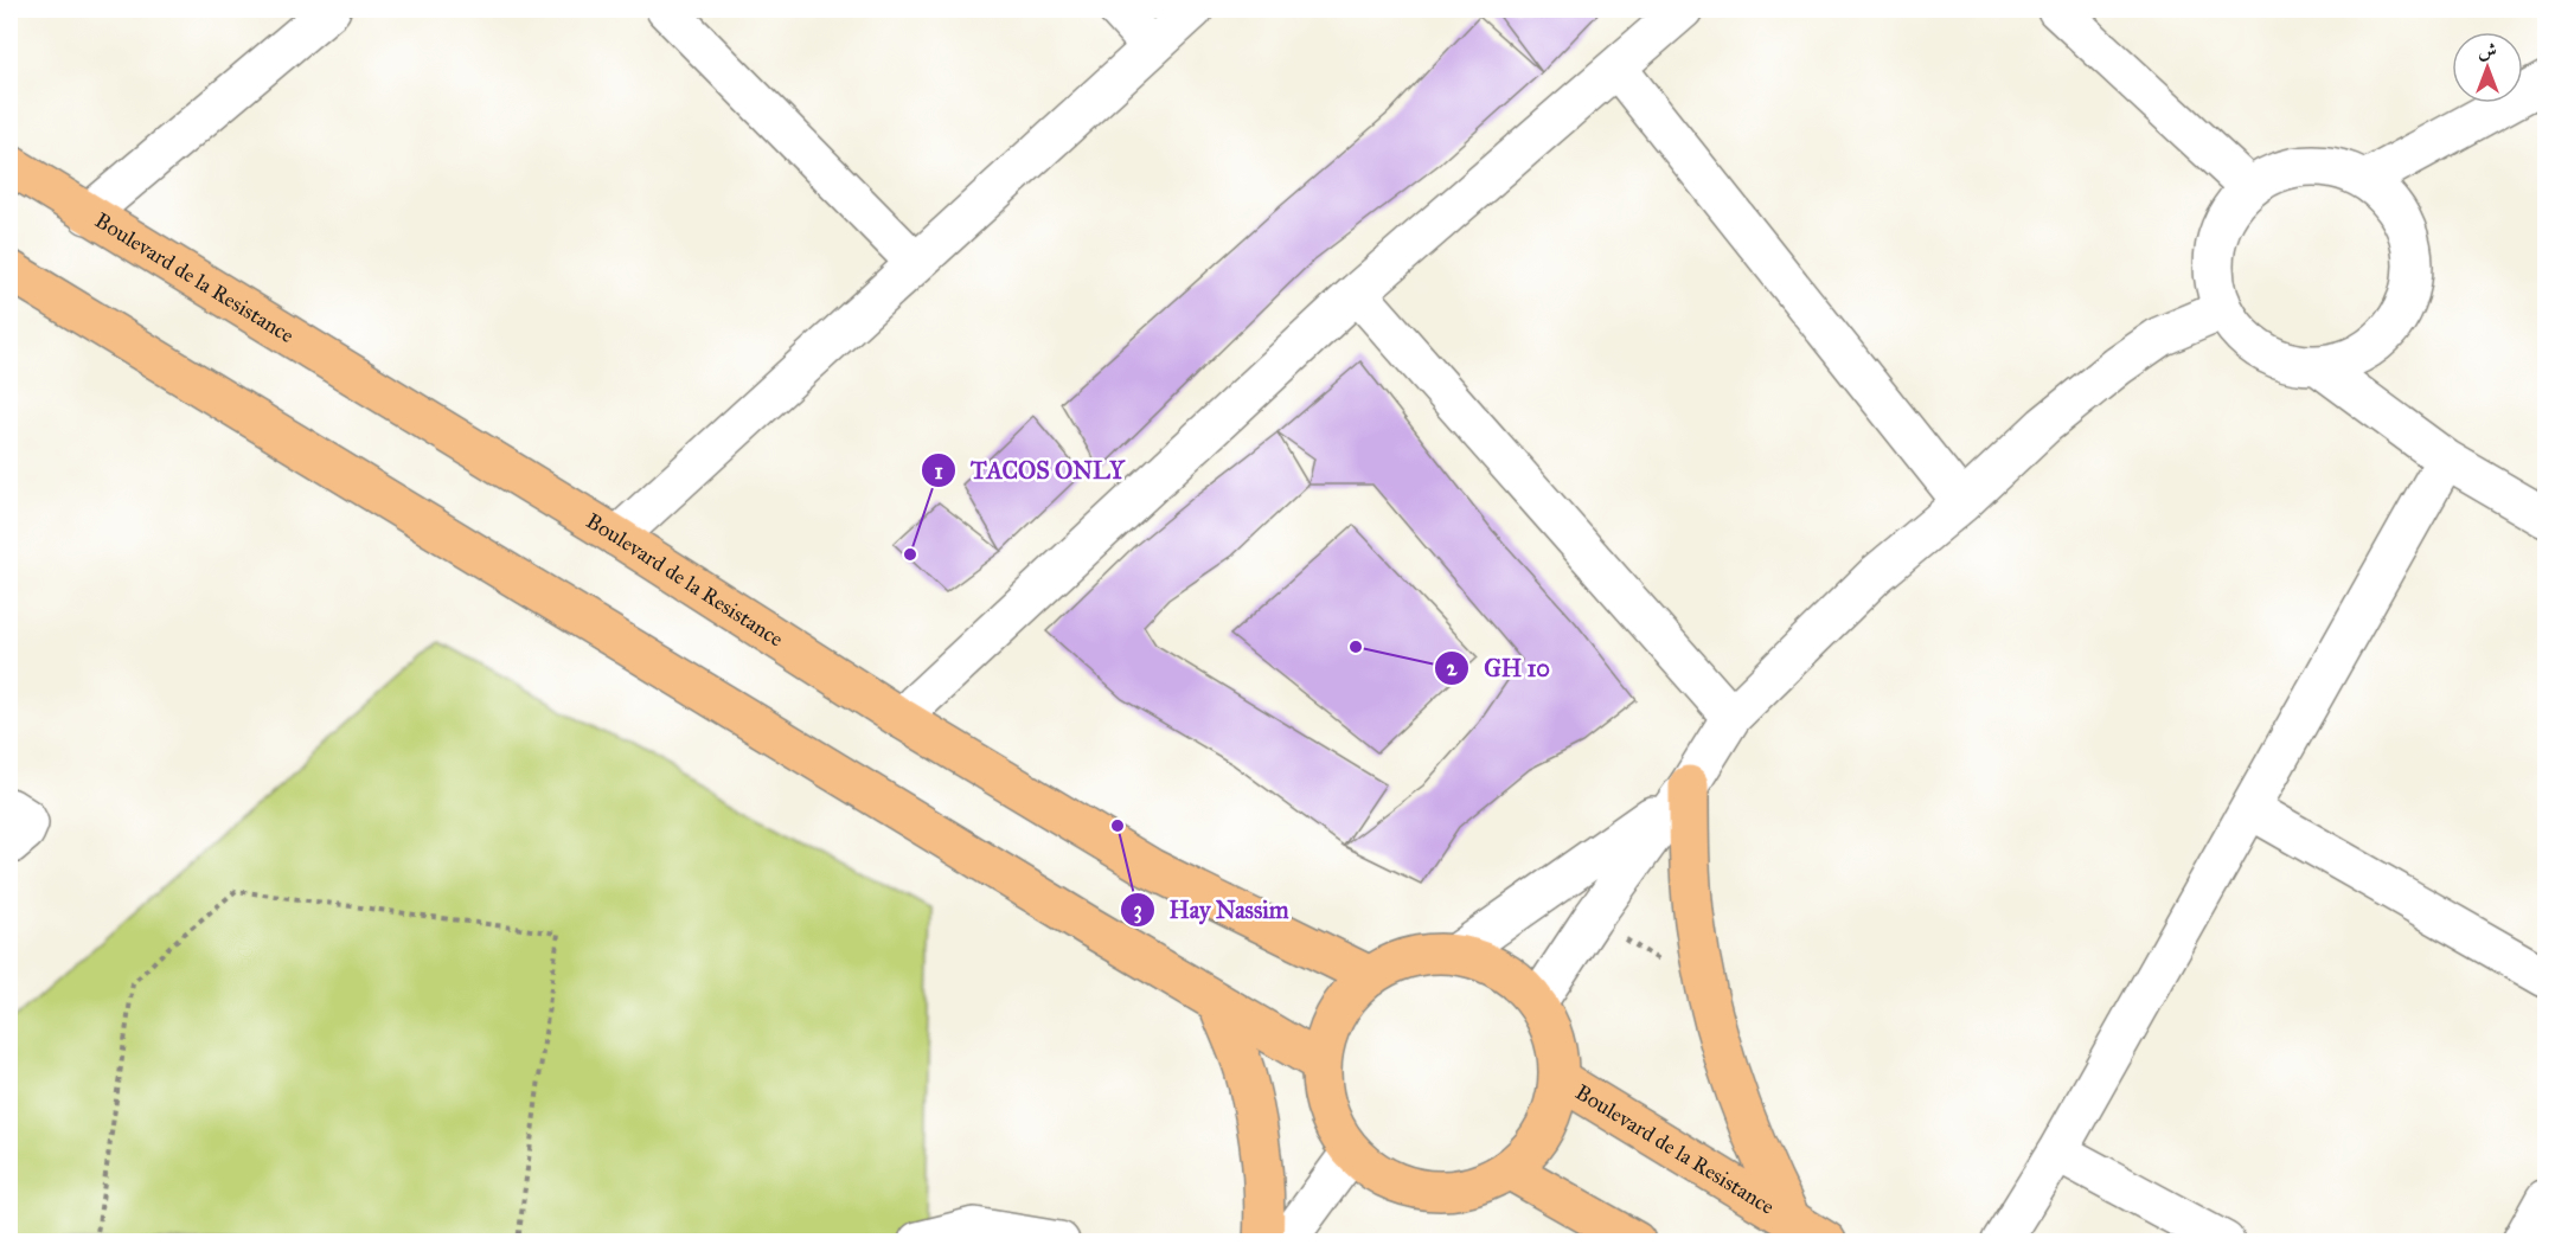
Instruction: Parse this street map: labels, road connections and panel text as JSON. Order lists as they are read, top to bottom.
{
  "streets": {
    "main road": ["Boulevard de la Resistance"]
  },
  "places": ["TACOS ONLY", "GH 10", "Hay Nassim"],
  "north": "top"
}
